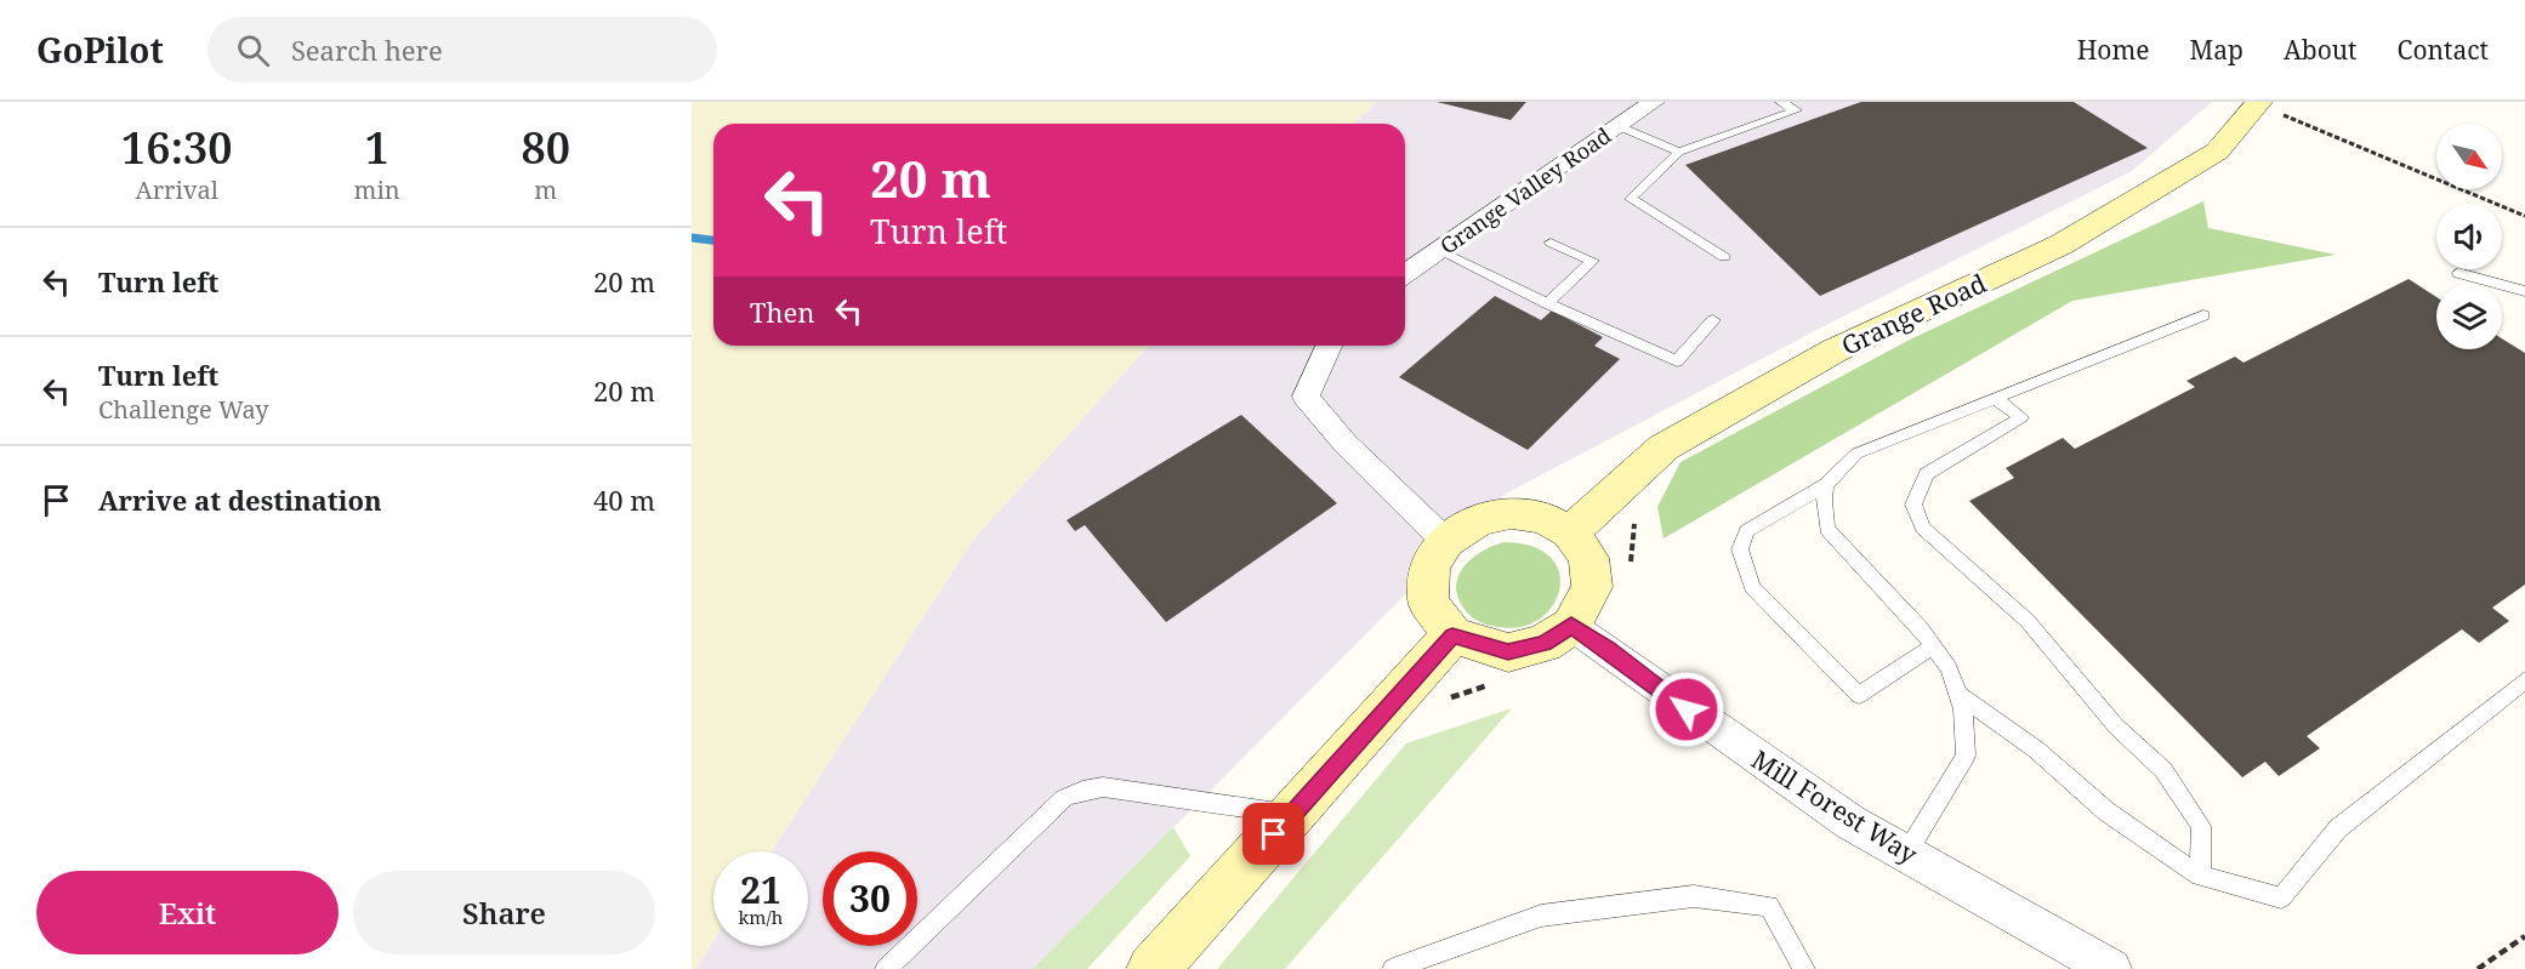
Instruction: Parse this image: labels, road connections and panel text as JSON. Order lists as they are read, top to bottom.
{
  "streets": {
    "main road": ["Grange Road"],
    "street": ["Grange Valley Road", "Mill Forest Way"]
  },
  "crossings": [
    ["Grange Road", "Mill Forest Way"]
  ],
  "north": "bottom right",
  "page": {
    "header": "GoPilot",
    "search": "Search here",
    "nav": [
      "Home",
      "Map",
      "About",
      "Contact"
    ],
    "eta": [
      "16:30",
      "Arrival",
      "1",
      "min",
      "80",
      "m"
    ],
    "turn": ["20 m", "Turn left"],
    "list": [
      {
        "name": "Turn left",
        "value": "20 m"
      },
      {
        "name": "Turn left",
        "note": "Challenge Way",
        "value": "20 m"
      },
      {
        "name": "Arrive at destination",
        "value": "40 m"
      }
    ],
    "then": "Then",
    "speed": "21 km/h",
    "limit": "30",
    "buttons": ["Exit", "Share"]
  }
}
